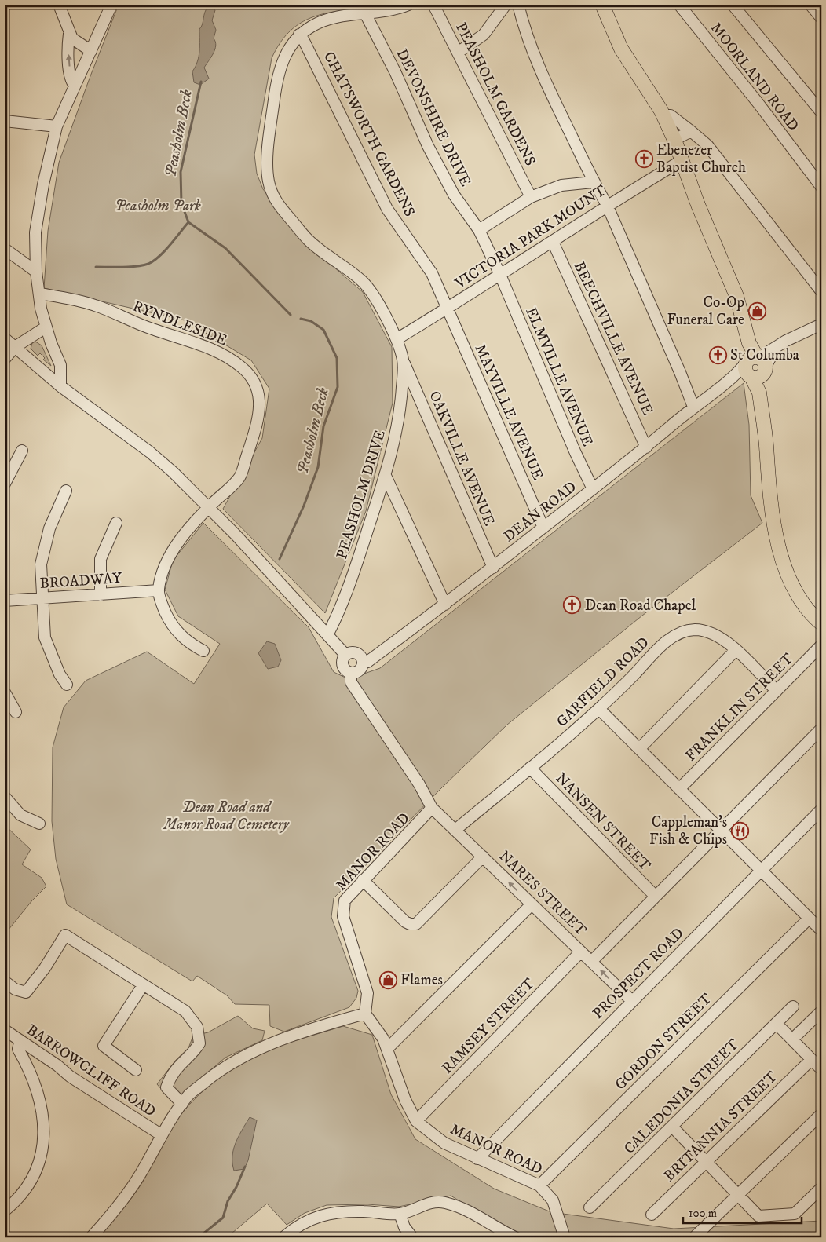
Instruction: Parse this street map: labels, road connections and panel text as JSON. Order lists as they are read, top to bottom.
{
  "streets": {
    "street": [
      "MOORLAND ROAD",
      "PEASHOLM GARDENS",
      "DEVONSHIRE DRIVE",
      "CHATSWORTH GARDENS",
      "VICTORIA PARK MOUNT",
      "RYNDLESIDE",
      "BEECHVILLE AVENUE",
      "ELMVILLE AVENUE",
      "MAYVILLE AVENUE",
      "OAKVILLE AVENUE",
      "PEASHOLM DRIVE",
      "DEAN ROAD",
      "BROADWAY",
      "GARFIELD ROAD",
      "FRANKLIN STREET",
      "NANSEN STREET",
      "MANOR ROAD",
      "NARES STREET",
      "PROSPECT ROAD",
      "RAMSEY STREET",
      "GORDON STREET",
      "BARROWCLIFF ROAD",
      "CALEDONIA STREET",
      "BRITANNIA STREET"
    ]
  },
  "crossings": [
    ["DEVONSHIRE DRIVE", "VICTORIA PARK MOUNT"],
    ["DEVONSHIRE DRIVE", "ELMVILLE AVENUE"],
    ["DEVONSHIRE DRIVE", "PEASHOLM DRIVE"],
    ["CHATSWORTH GARDENS", "VICTORIA PARK MOUNT"],
    ["CHATSWORTH GARDENS", "MAYVILLE AVENUE"],
    ["CHATSWORTH GARDENS", "PEASHOLM DRIVE"],
    ["VICTORIA PARK MOUNT", "BEECHVILLE AVENUE"],
    ["VICTORIA PARK MOUNT", "ELMVILLE AVENUE"],
    ["VICTORIA PARK MOUNT", "MAYVILLE AVENUE"],
    ["VICTORIA PARK MOUNT", "PEASHOLM DRIVE"],
    ["RYNDLESIDE", "BROADWAY"],
    ["BEECHVILLE AVENUE", "DEAN ROAD"],
    ["ELMVILLE AVENUE", "DEAN ROAD"],
    ["MAYVILLE AVENUE", "DEAN ROAD"],
    ["OAKVILLE AVENUE", "PEASHOLM DRIVE"],
    ["OAKVILLE AVENUE", "DEAN ROAD"],
    ["GARFIELD ROAD", "FRANKLIN STREET"],
    ["GARFIELD ROAD", "NANSEN STREET"],
    ["GARFIELD ROAD", "NARES STREET"],
    ["MANOR ROAD", "NARES STREET"],
    ["MANOR ROAD", "PROSPECT ROAD"],
    ["MANOR ROAD", "RAMSEY STREET"],
    ["MANOR ROAD", "GORDON STREET"],
    ["NARES STREET", "PROSPECT ROAD"],
    ["NARES STREET", "RAMSEY STREET"]
  ],
  "one_way": ["NARES STREET"],
  "water": ["Peasholm Beck"],
  "parks": ["Peasholm Park", "Dean Road and Manor Road Cemetery"],
  "places": {
    "church": ["Ebenezer Baptist Church", "St Columba", "Dean Road Chapel"],
    "shop": ["Co-Op Funeral Care", "Flames"],
    "restaurant": ["Cappleman's Fish & Chips"]
  },
  "scale_bar": "100 m"
}
